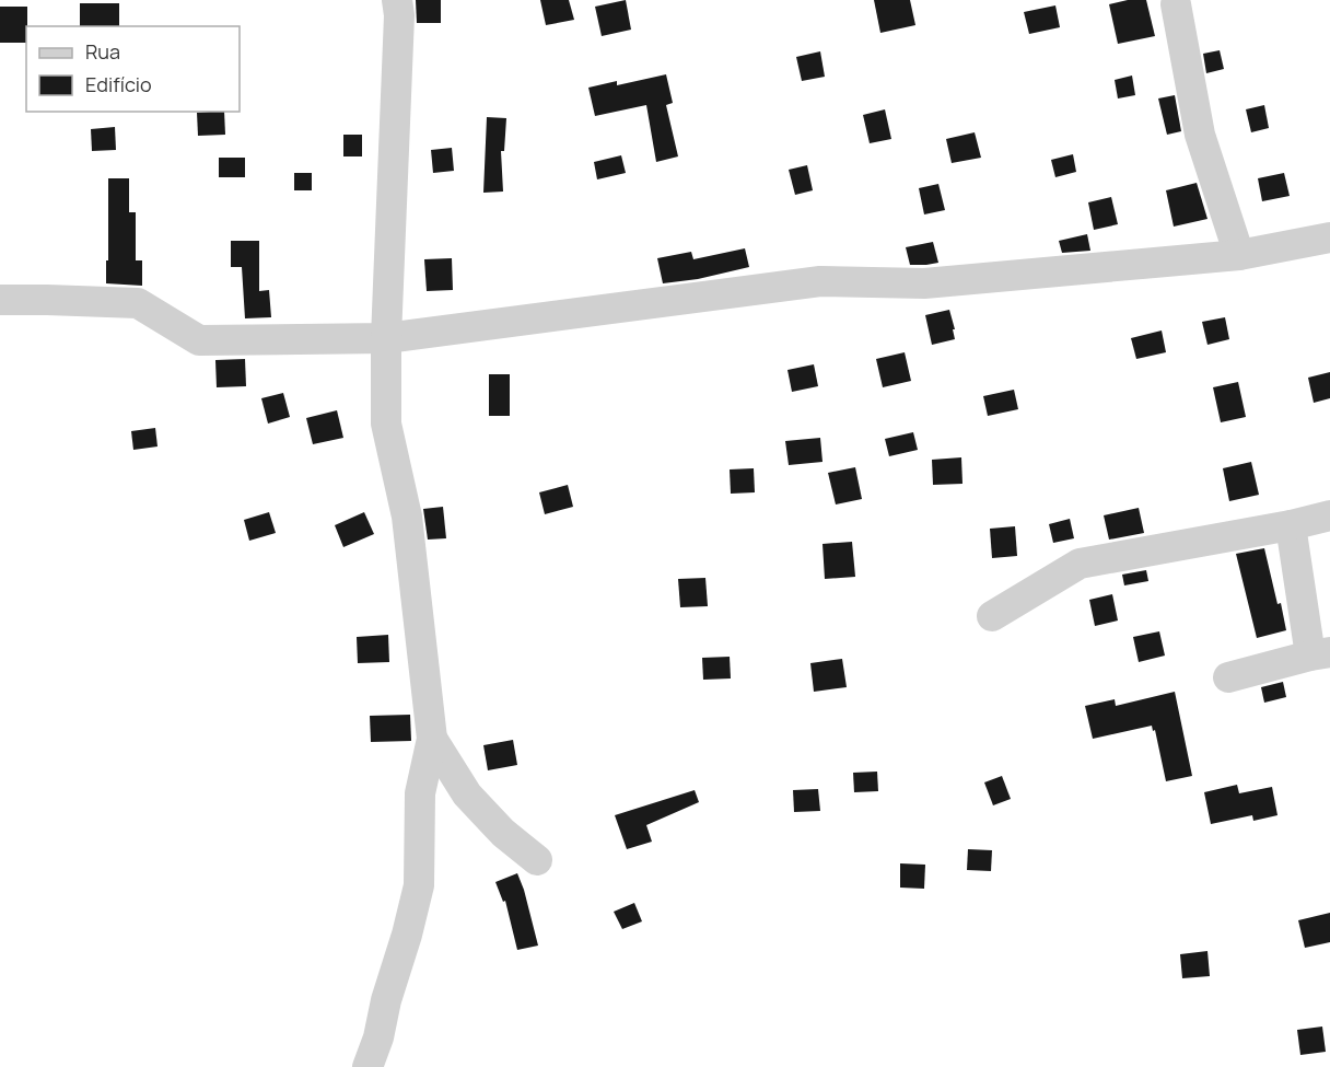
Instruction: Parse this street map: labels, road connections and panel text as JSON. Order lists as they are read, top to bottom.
{
  "legend": ["Rua", "Edifício"]
}
